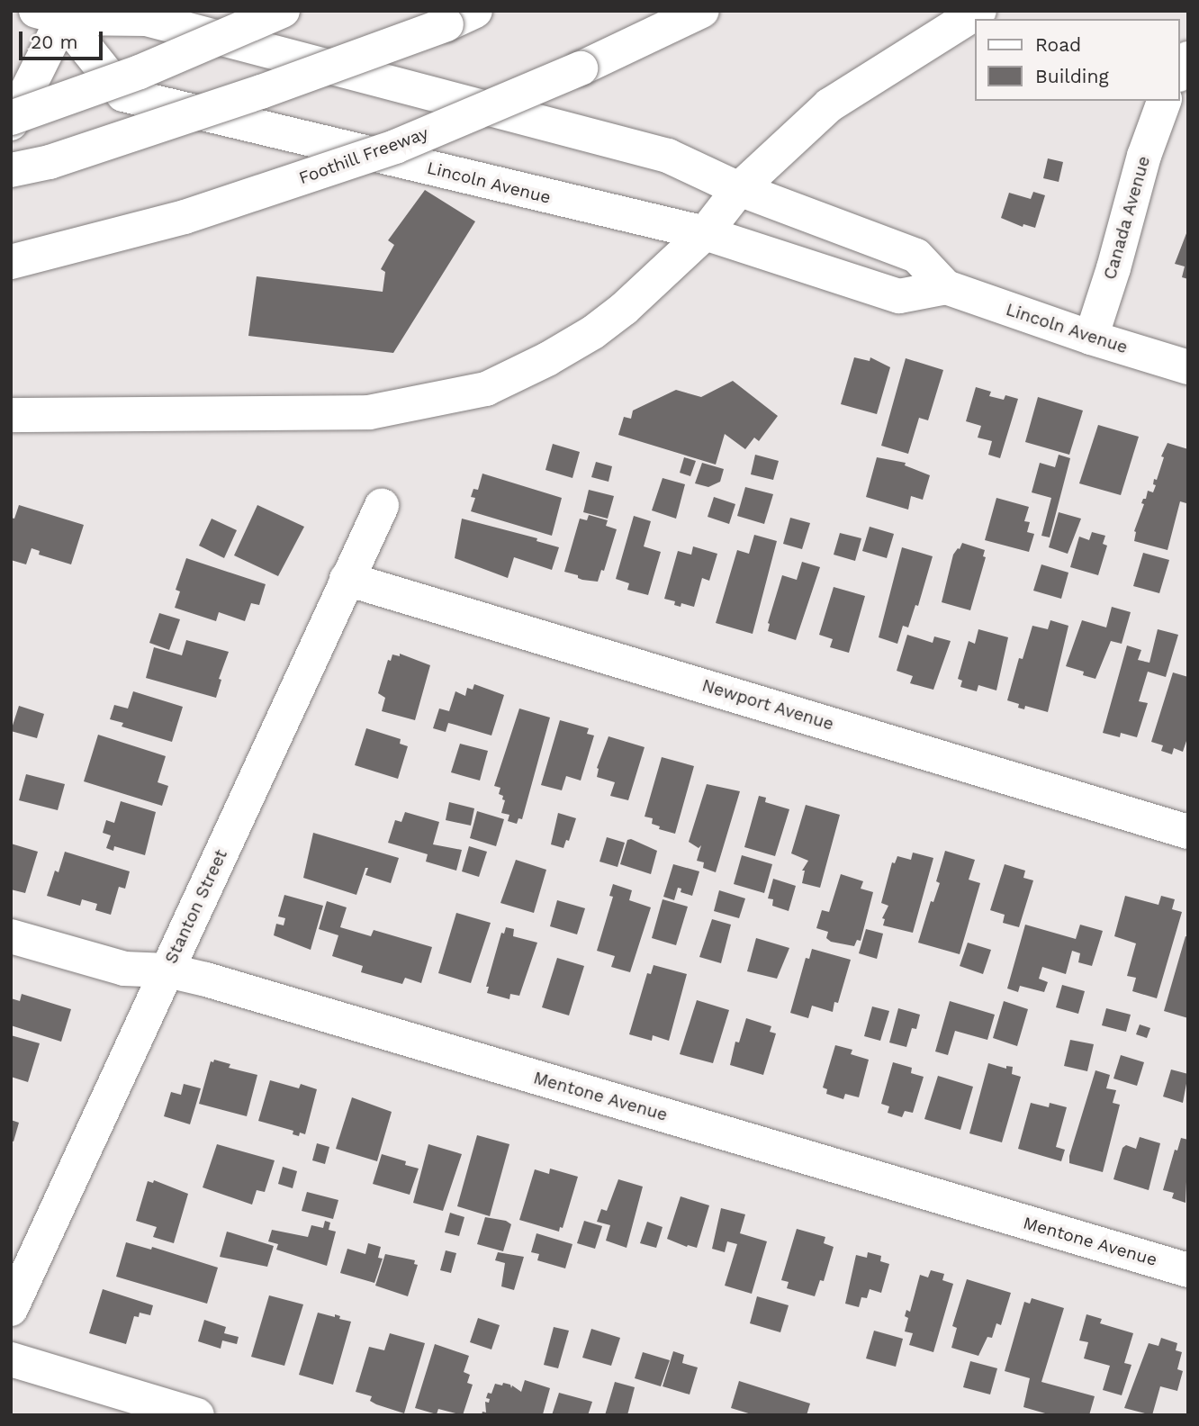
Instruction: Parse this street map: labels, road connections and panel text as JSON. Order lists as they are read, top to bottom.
{
  "streets": {
    "main road": [
      "Foothill Freeway",
      "Lincoln Avenue",
      "Canada Avenue",
      "Newport Avenue",
      "Stanton Street",
      "Mentone Avenue"
    ]
  },
  "crossings": [
    ["Lincoln Avenue", "Canada Avenue"],
    ["Newport Avenue", "Stanton Street"],
    ["Stanton Street", "Mentone Avenue"]
  ],
  "legend": ["Road", "Building"],
  "scale_bar": "20 m"
}
